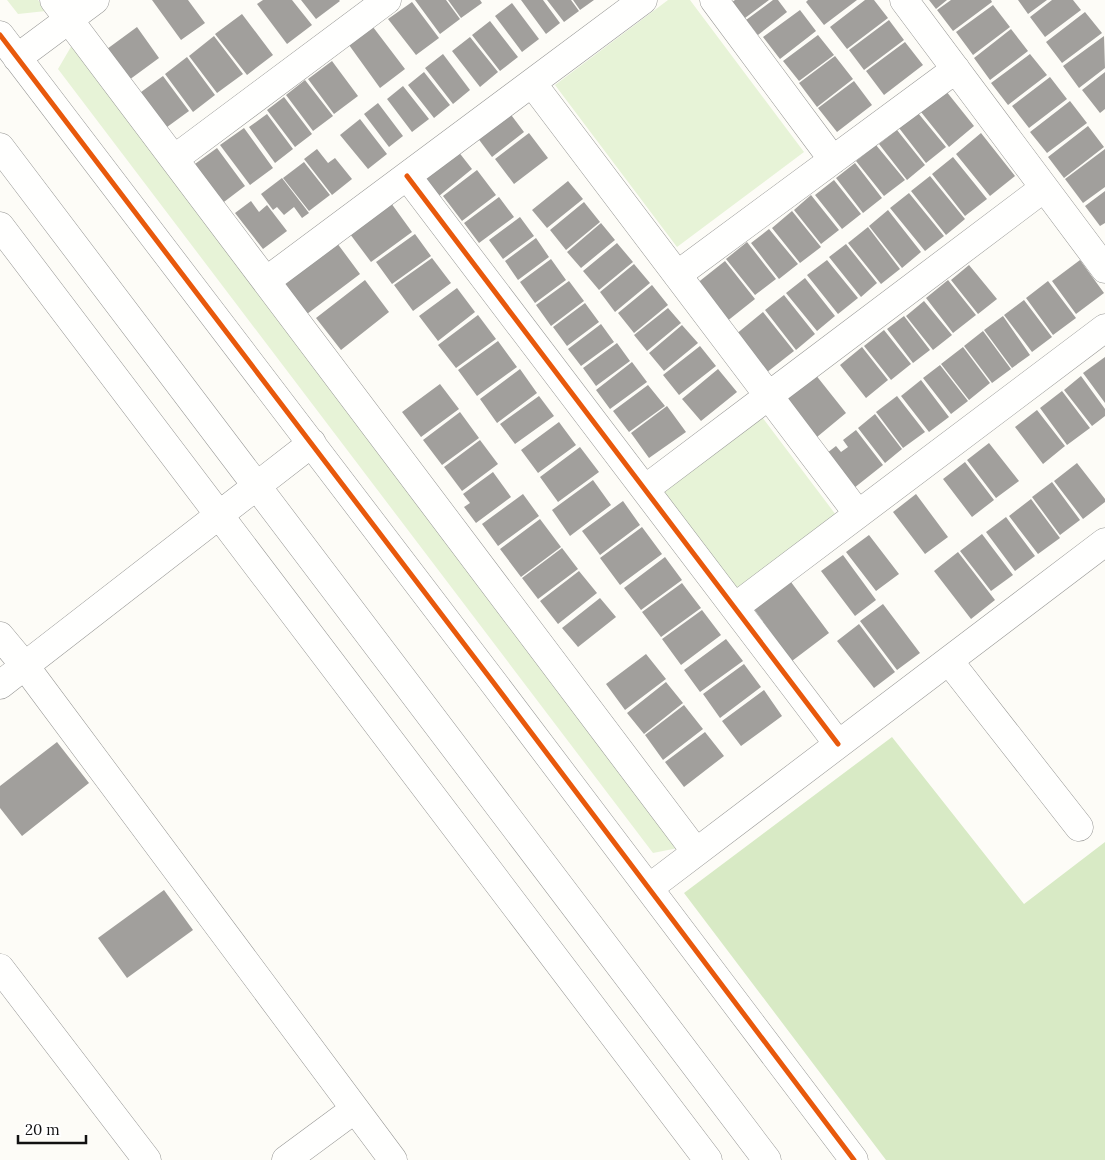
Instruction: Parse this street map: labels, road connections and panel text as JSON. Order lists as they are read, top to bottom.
{
  "scale_bar": "20 m"
}
